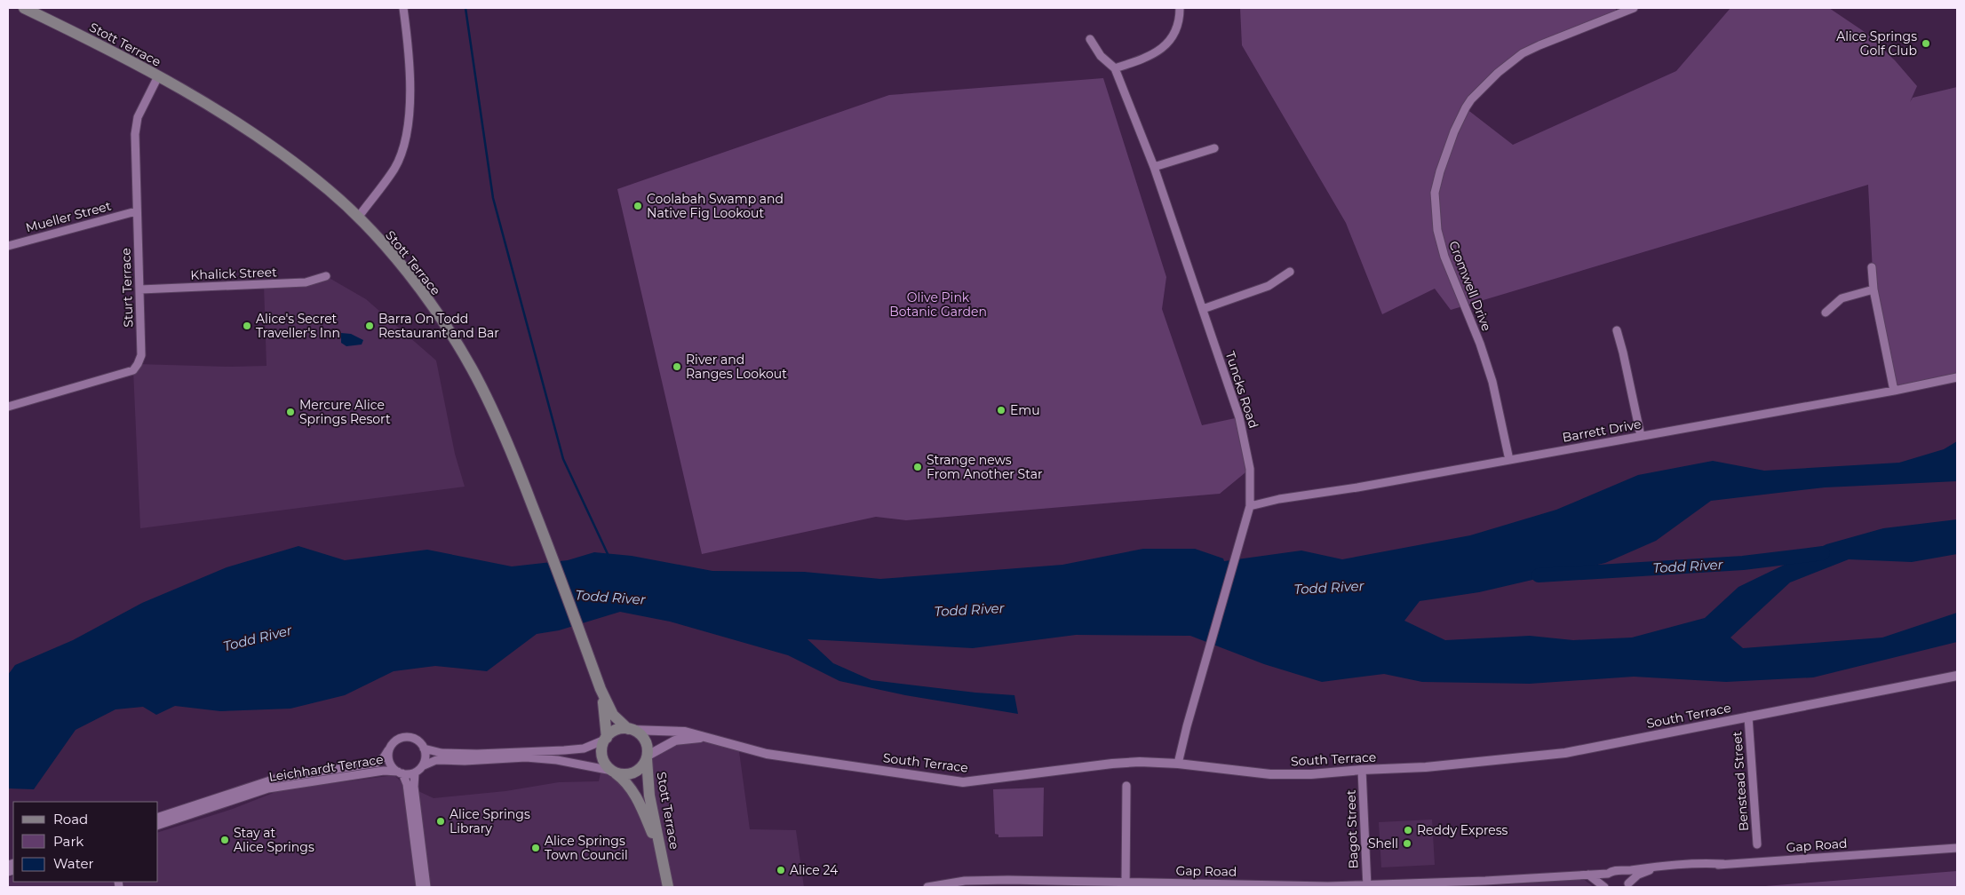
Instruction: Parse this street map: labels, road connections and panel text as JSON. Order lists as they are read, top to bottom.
{
  "streets": {
    "main road": ["Stott Terrace"],
    "street": [
      "Mueller Street",
      "Khalick Street",
      "Cromwell Drive",
      "Sturt Terrace",
      "Tuncks Road",
      "Barrett Drive",
      "South Terrace",
      "Leichhardt Terrace",
      "Benstead Street",
      "Bagot Street",
      "Gap Road"
    ]
  },
  "crossings": [
    ["Stott Terrace", "Sturt Terrace"],
    ["Stott Terrace", "South Terrace"],
    ["Mueller Street", "Sturt Terrace"],
    ["Khalick Street", "Sturt Terrace"],
    ["Cromwell Drive", "Barrett Drive"],
    ["Tuncks Road", "Barrett Drive"],
    ["Tuncks Road", "South Terrace"],
    ["South Terrace", "Benstead Street"],
    ["South Terrace", "Bagot Street"],
    ["Bagot Street", "Gap Road"]
  ],
  "water": ["Todd River"],
  "parks": ["Olive Pink Botanic Garden"],
  "places": [
    "Alice Springs Golf Club",
    "Coolabah Swamp and Native Fig Lookout",
    "Alice's Secret Traveller's Inn",
    "Barra On Todd Restaurant and Bar",
    "River and Ranges Lookout",
    "Emu",
    "Mercure Alice Springs Resort",
    "Strange news From Another Star",
    "Alice Springs Library",
    "Reddy Express",
    "Stay at Alice Springs",
    "Shell",
    "Alice Springs Town Council",
    "Alice 24"
  ],
  "legend": ["Road", "Park", "Water"]
}
